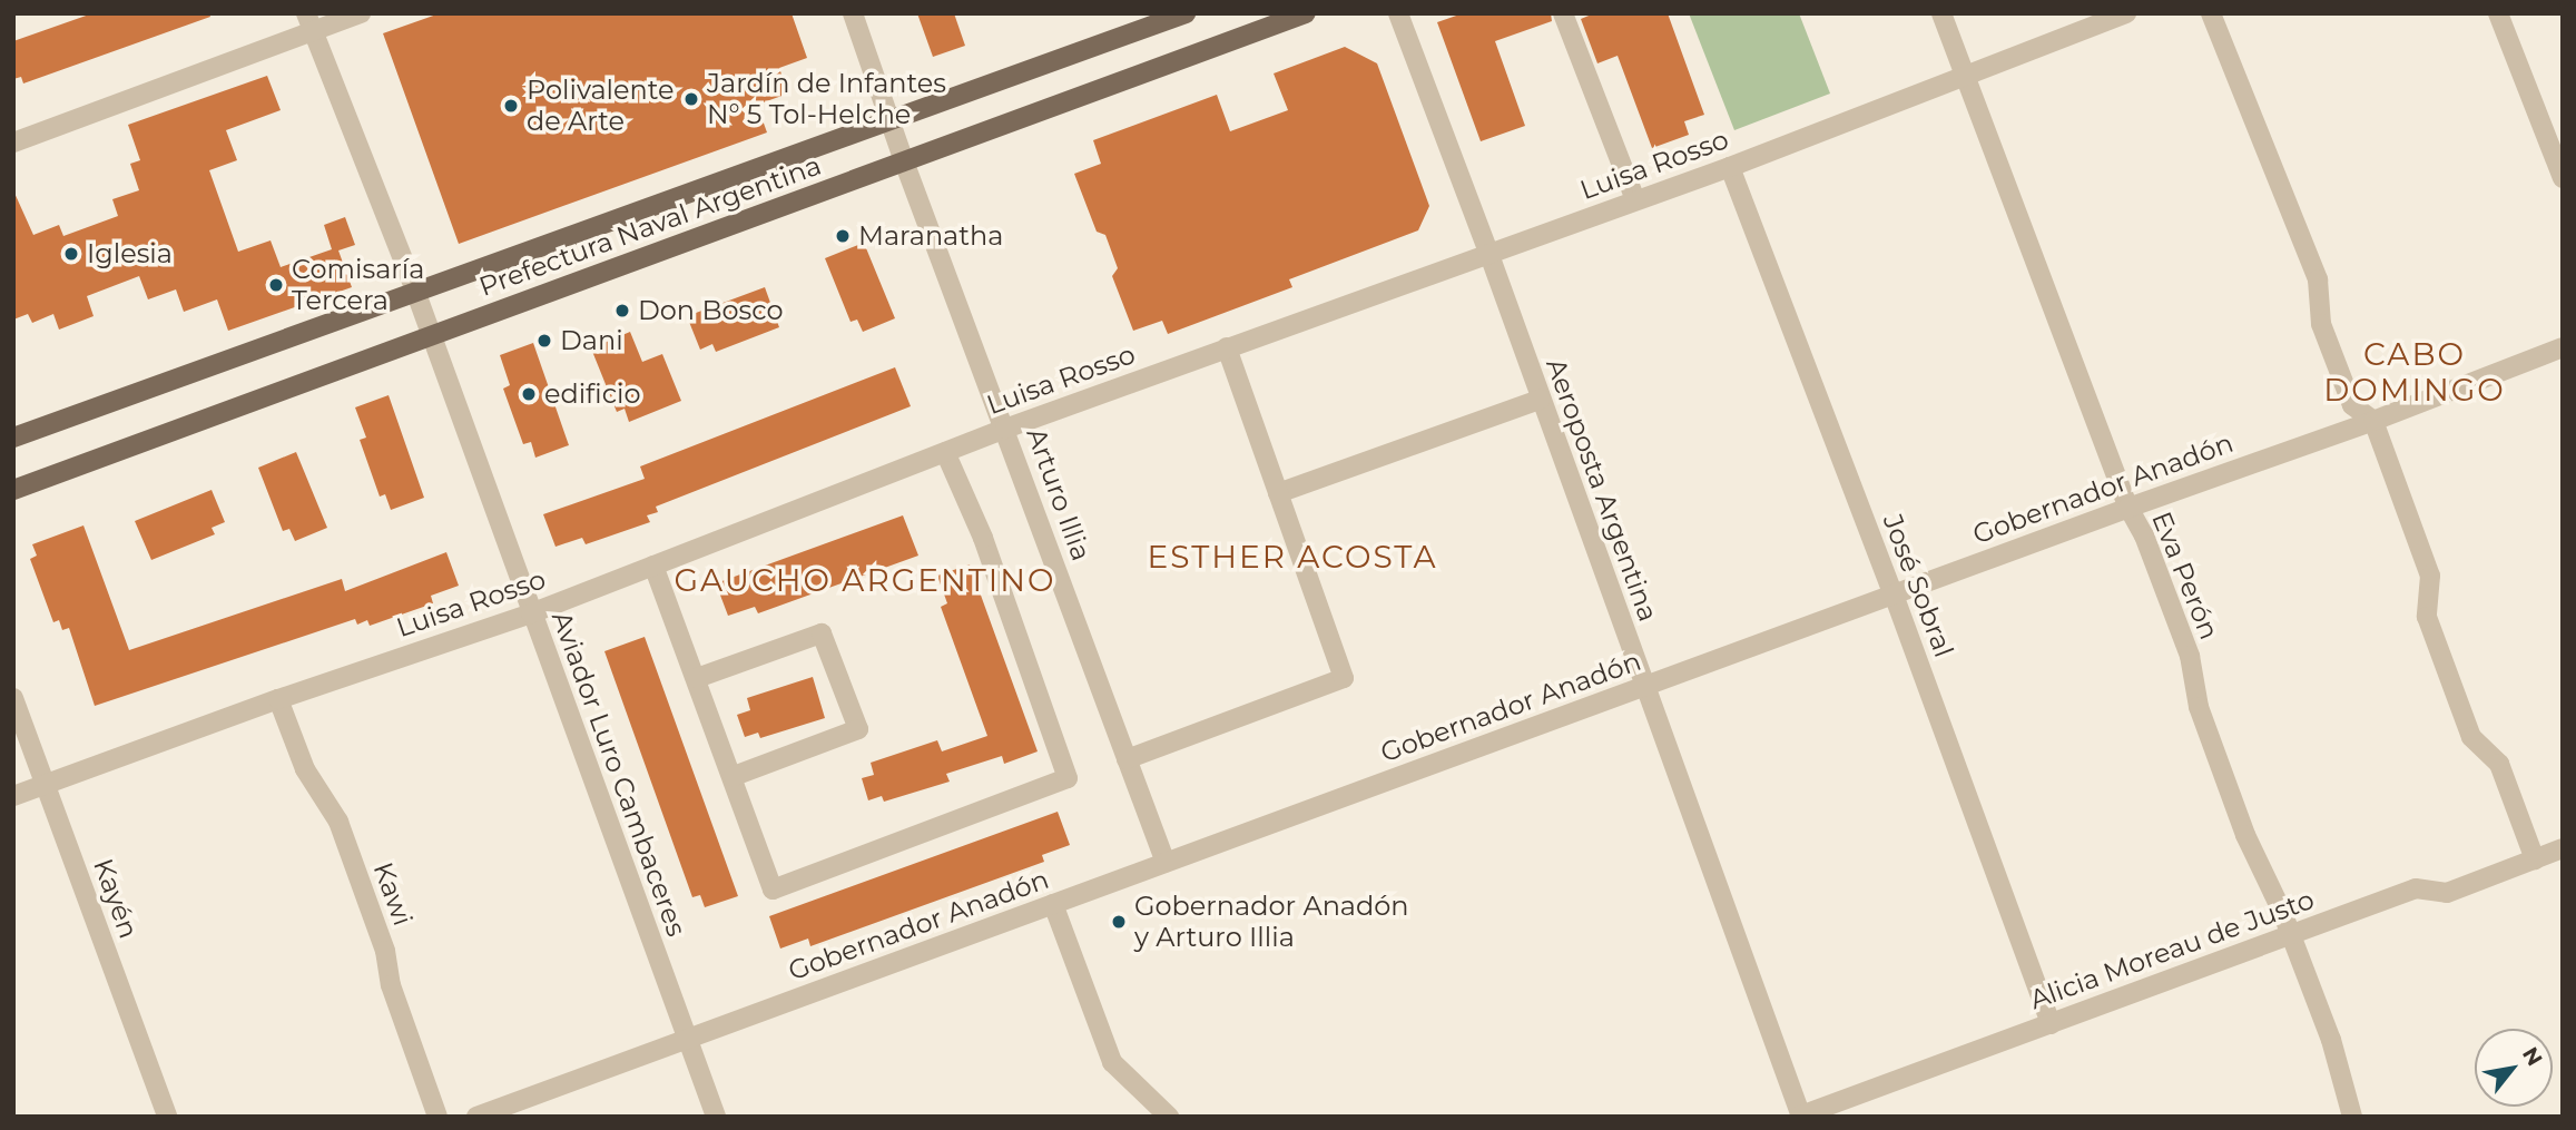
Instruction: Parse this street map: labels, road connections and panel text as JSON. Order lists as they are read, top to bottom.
{
  "streets": {
    "main road": ["Prefectura Naval Argentina"],
    "street": [
      "Luisa Rosso",
      "Gobernador Anadón",
      "Aeroposta Argentina",
      "Arturo Illia",
      "Eva Perón",
      "José Sobral",
      "Aviador Luro Cambaceres",
      "Kawi",
      "Kayén",
      "Alicia Moreau de Justo"
    ]
  },
  "crossings": [
    ["Luisa Rosso", "Aeroposta Argentina"],
    ["Luisa Rosso", "Arturo Illia"],
    ["Luisa Rosso", "Eva Perón"],
    ["Luisa Rosso", "José Sobral"],
    ["Luisa Rosso", "Aviador Luro Cambaceres"],
    ["Luisa Rosso", "Kawi"],
    ["Luisa Rosso", "Kayén"],
    ["Prefectura Naval Argentina", "Arturo Illia"],
    ["Prefectura Naval Argentina", "Aviador Luro Cambaceres"],
    ["Gobernador Anadón", "Aeroposta Argentina"],
    ["Gobernador Anadón", "Arturo Illia"],
    ["Gobernador Anadón", "Eva Perón"],
    ["Gobernador Anadón", "José Sobral"],
    ["Gobernador Anadón", "Aviador Luro Cambaceres"],
    ["Aeroposta Argentina", "Alicia Moreau de Justo"],
    ["Eva Perón", "Alicia Moreau de Justo"],
    ["José Sobral", "Alicia Moreau de Justo"]
  ],
  "districts": ["CABO DOMINGO", "ESTHER ACOSTA", "GAUCHO ARGENTINO"],
  "places": [
    "Jardín de Infantes N° 5 Tol-Helche",
    "Polivalente de Arte",
    "Maranatha",
    "Iglesia",
    "Comisaría Tercera",
    "Don Bosco",
    "Dani",
    "edificio",
    "Gobernador Anadón y Arturo Illia"
  ],
  "north": "top right"
}
